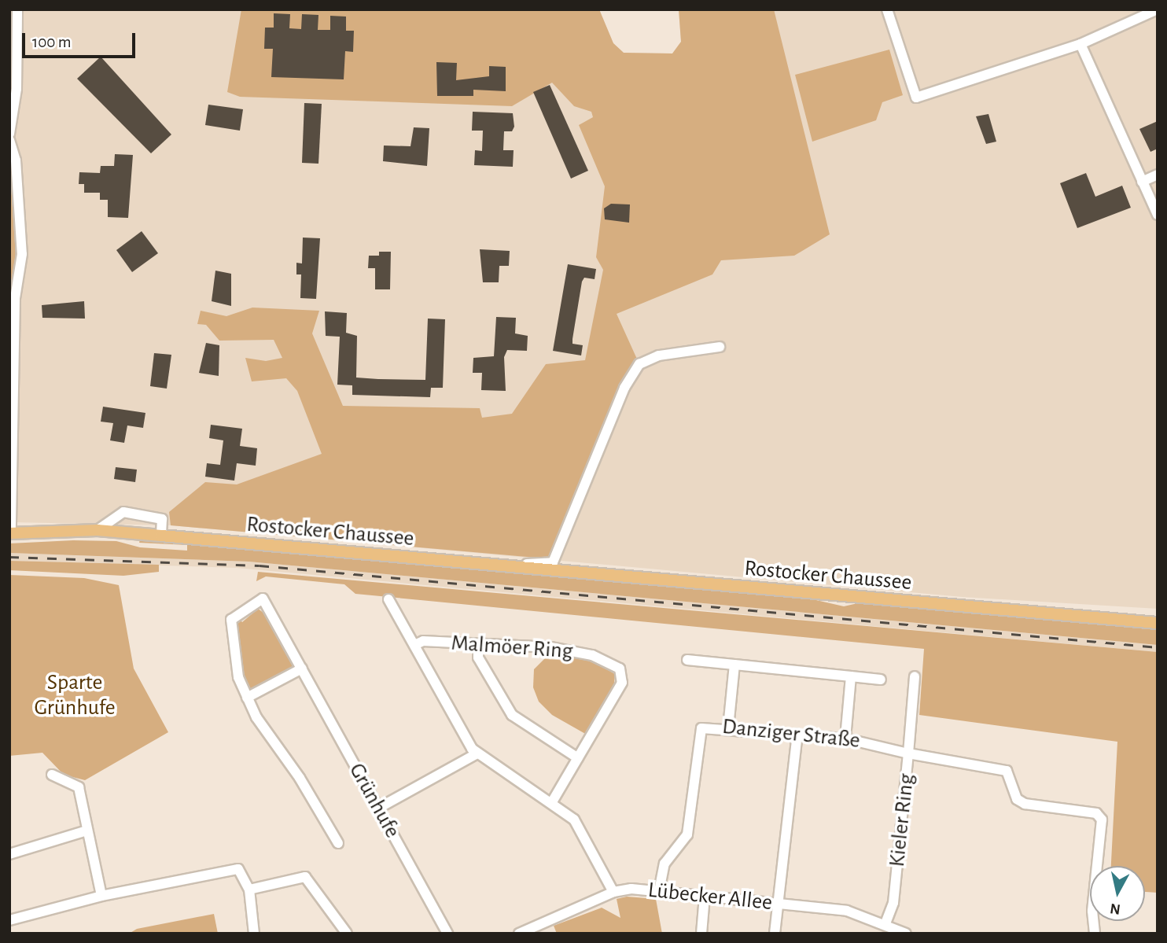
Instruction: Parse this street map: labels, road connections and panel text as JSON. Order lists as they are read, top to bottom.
{
  "streets": {
    "main road": ["Rostocker Chaussee"],
    "street": [
      "Malmöer Ring",
      "Danziger Straße",
      "Grünhufe",
      "Kieler Ring",
      "Lübecker Allee"
    ]
  },
  "crossings": [
    ["Malmöer Ring", "Lübecker Allee"],
    ["Danziger Straße", "Kieler Ring"],
    ["Danziger Straße", "Lübecker Allee"],
    ["Kieler Ring", "Lübecker Allee"]
  ],
  "parks": ["Sparte Grünhufe"],
  "scale_bar": "100 m",
  "north": "bottom"
}
